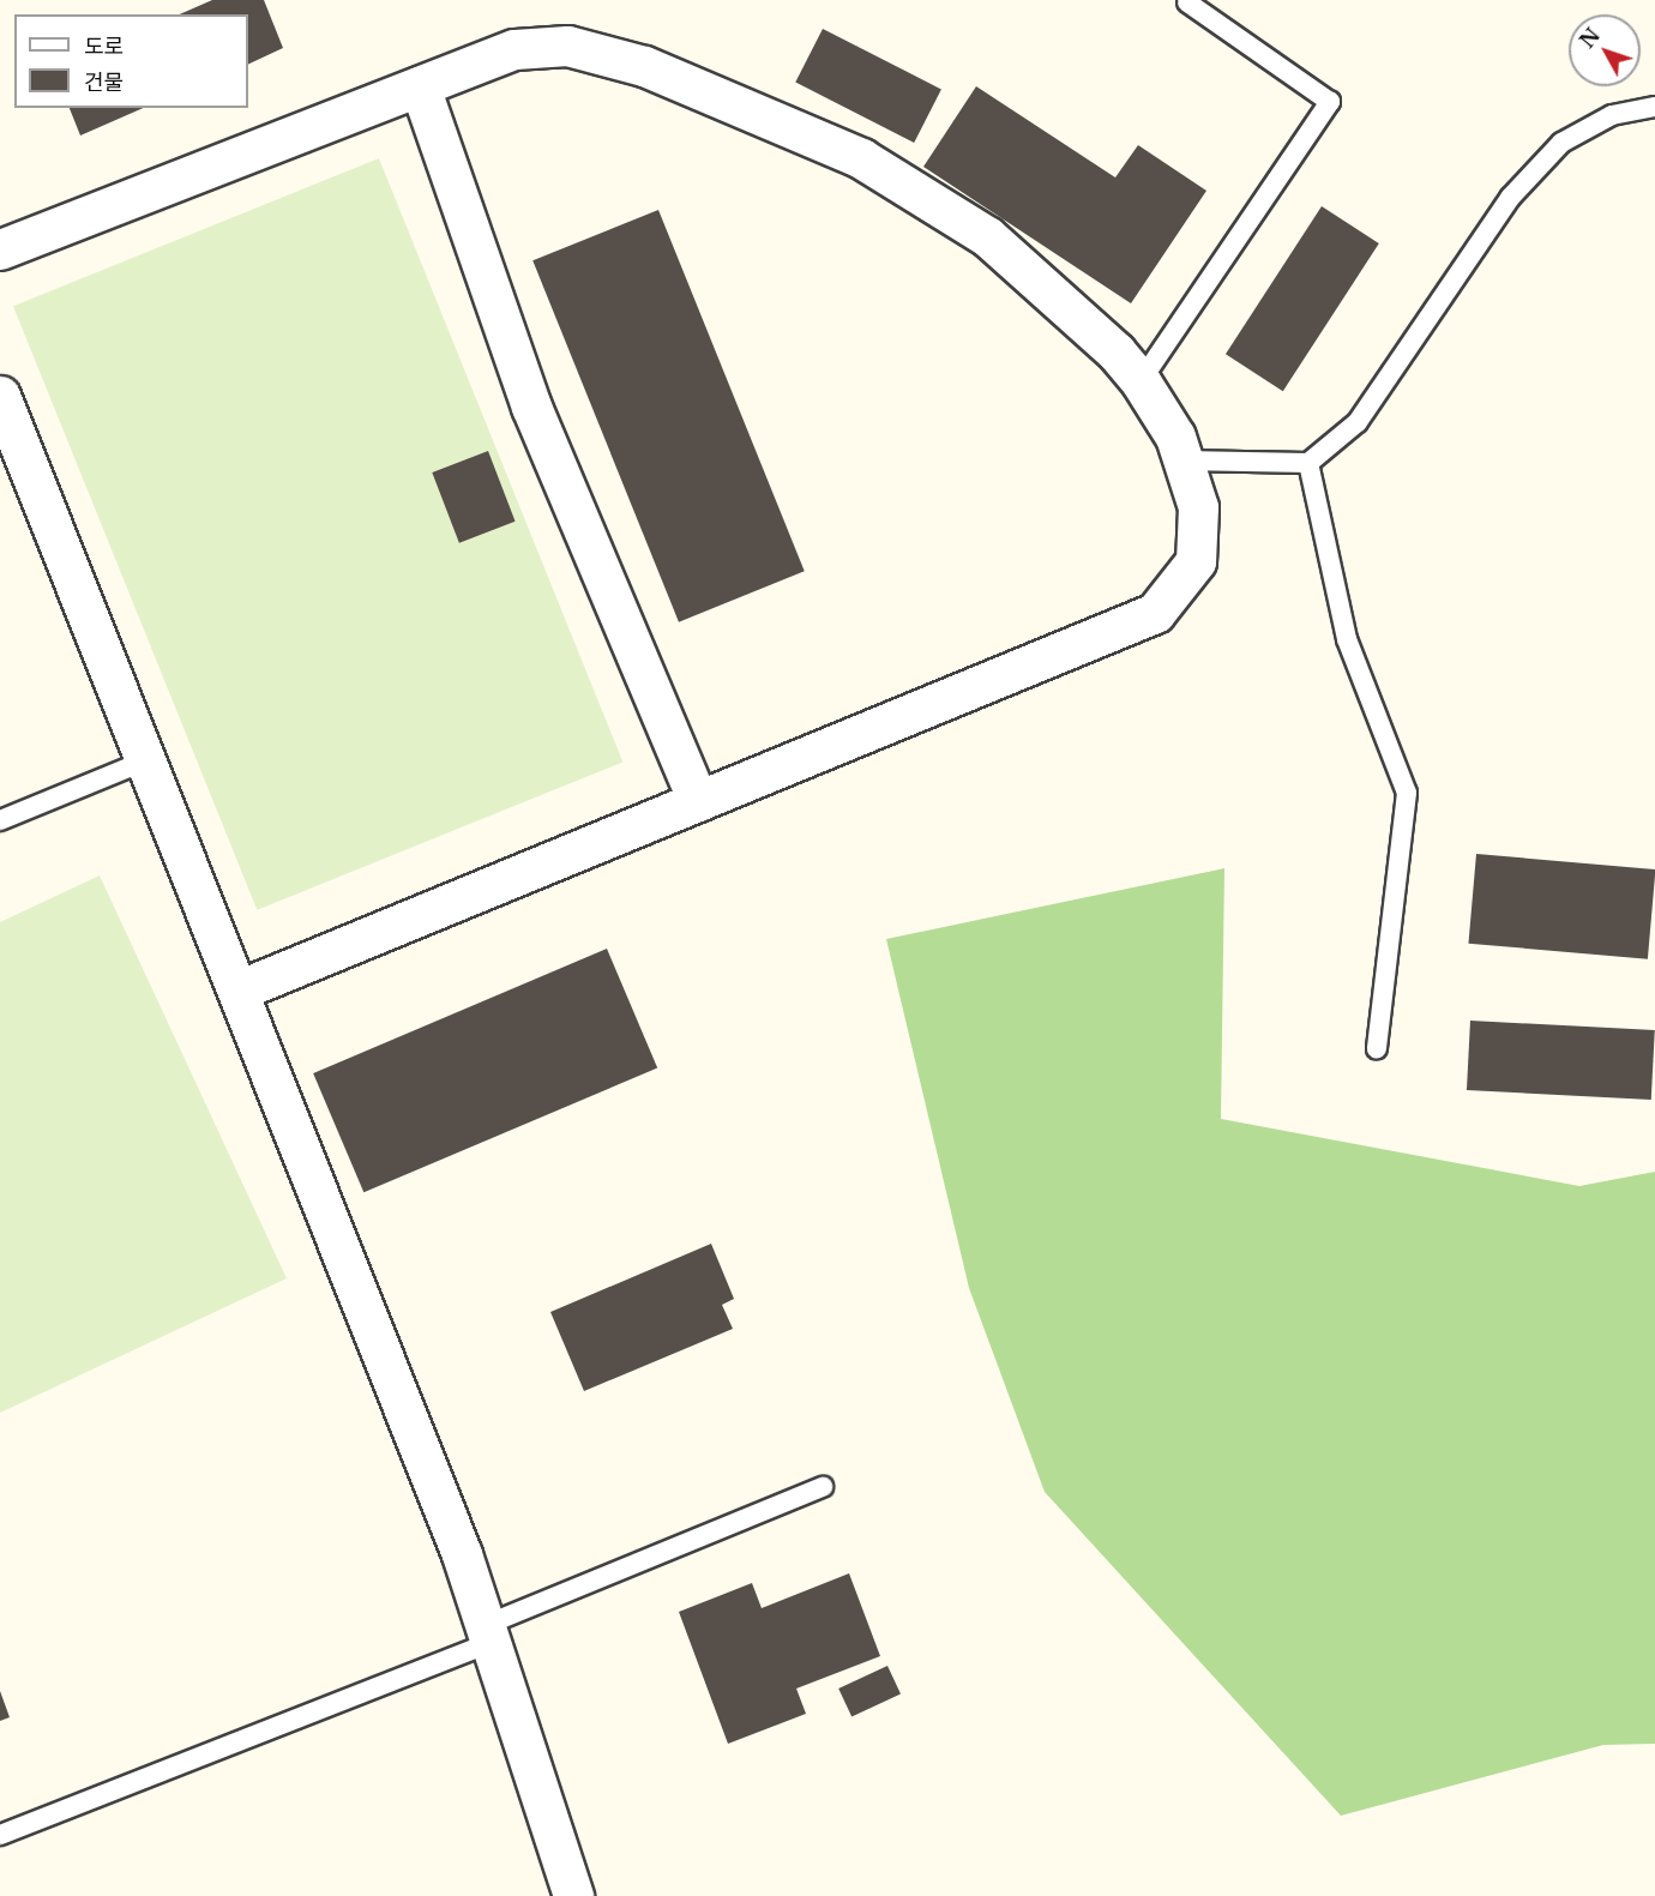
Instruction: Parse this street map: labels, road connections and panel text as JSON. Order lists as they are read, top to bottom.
{
  "legend": ["도로", "건물"],
  "north": "top left"
}
